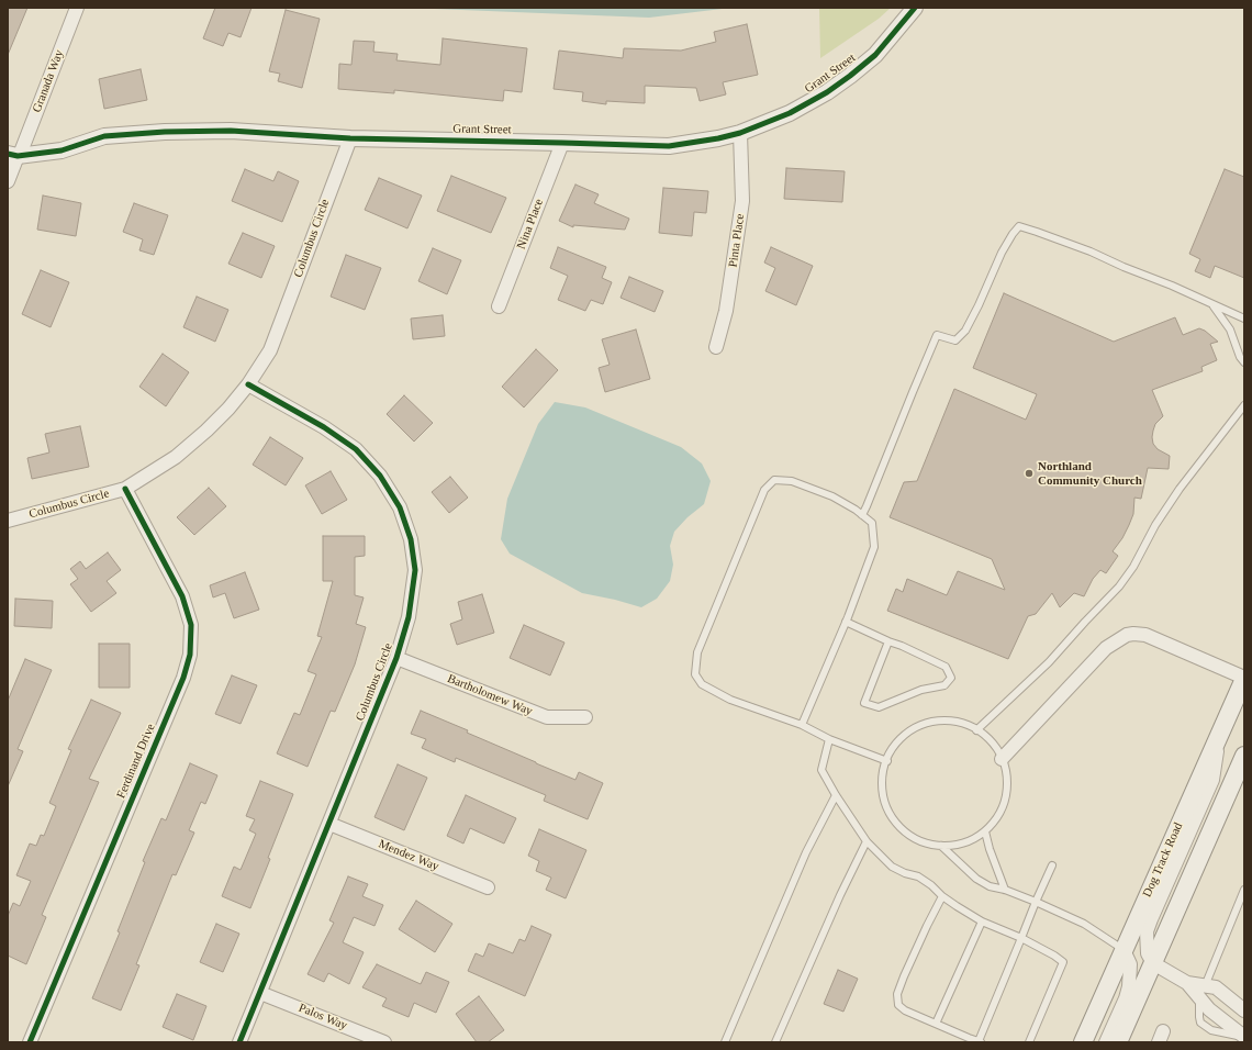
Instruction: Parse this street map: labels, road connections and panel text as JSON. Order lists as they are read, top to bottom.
{
  "streets": {
    "main road": ["Dog Track Road"],
    "street": [
      "Grant Street",
      "Granada Way",
      "Nina Place",
      "Columbus Circle",
      "Pinta Place",
      "Bartholomew Way",
      "Ferdinand Drive",
      "Mendez Way",
      "Palos Way"
    ]
  },
  "crossings": [
    ["Grant Street", "Granada Way"],
    ["Grant Street", "Nina Place"],
    ["Grant Street", "Columbus Circle"],
    ["Grant Street", "Pinta Place"],
    ["Columbus Circle", "Bartholomew Way"],
    ["Columbus Circle", "Ferdinand Drive"],
    ["Columbus Circle", "Mendez Way"],
    ["Columbus Circle", "Palos Way"]
  ],
  "places": ["Northland Community Church"]
}
